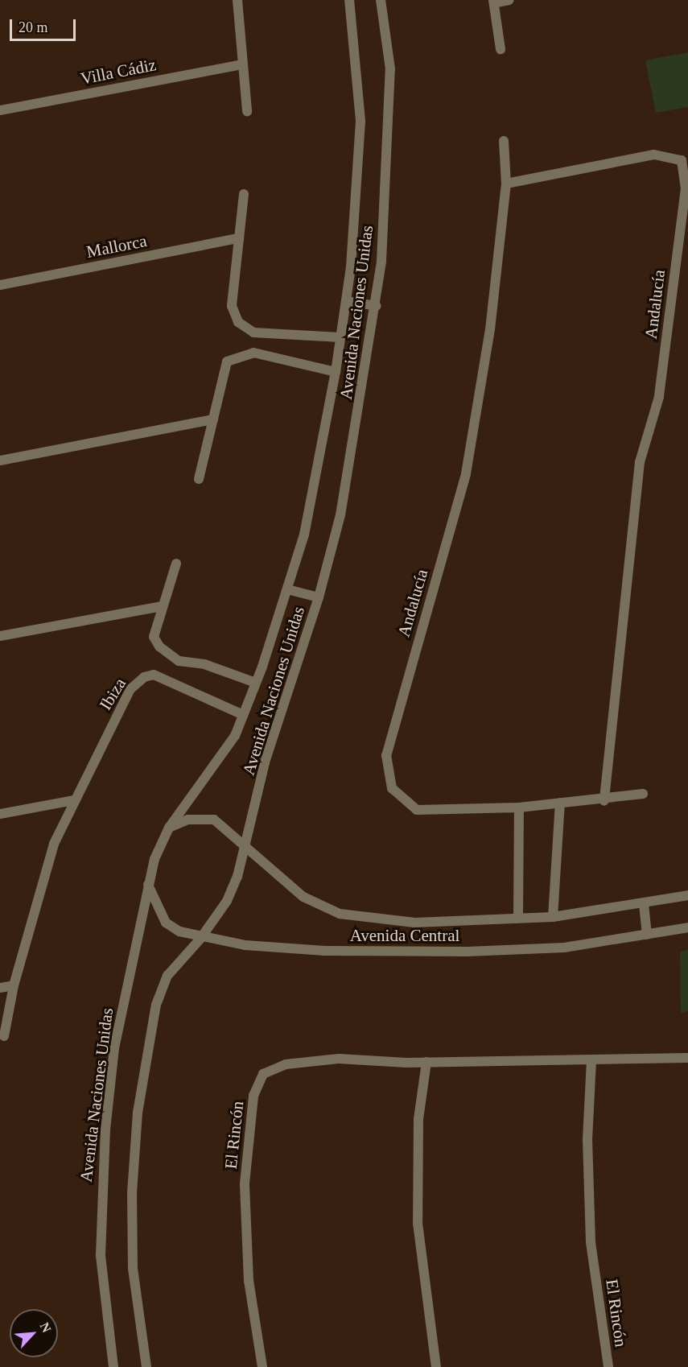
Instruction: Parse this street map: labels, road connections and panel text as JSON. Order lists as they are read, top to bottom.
{
  "streets": {
    "street": [
      "Villa Cádiz",
      "Mallorca",
      "Andalucía",
      "Avenida Naciones Unidas",
      "Ibiza",
      "Avenida Central",
      "El Rincón"
    ]
  },
  "crossings": [
    ["Avenida Naciones Unidas", "Ibiza"],
    ["Avenida Naciones Unidas", "Avenida Central"]
  ],
  "scale_bar": "20 m",
  "north": "top right"
}
